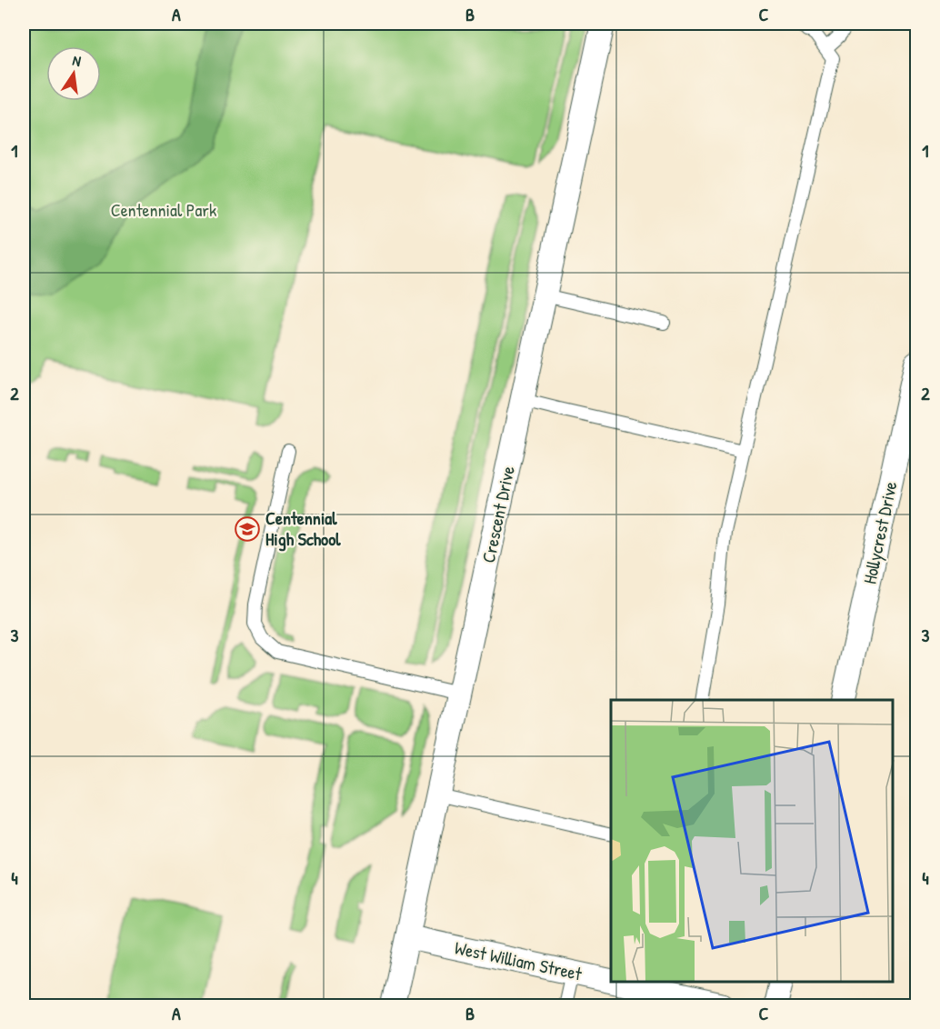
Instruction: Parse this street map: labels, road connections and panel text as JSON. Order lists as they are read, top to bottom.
{
  "streets": {
    "street": ["Crescent Drive", "Hollycrest Drive", "West William Street"]
  },
  "crossings": [
    ["Crescent Drive", "West William Street"]
  ],
  "parks": ["Centennial Park"],
  "places": {
    "school or university": ["Centennial High School"]
  },
  "north": "top",
  "grid": {
    "columns": ["A", "B", "C"],
    "rows": [
      "1",
      "2",
      "3",
      "4"
    ]
  }
}
